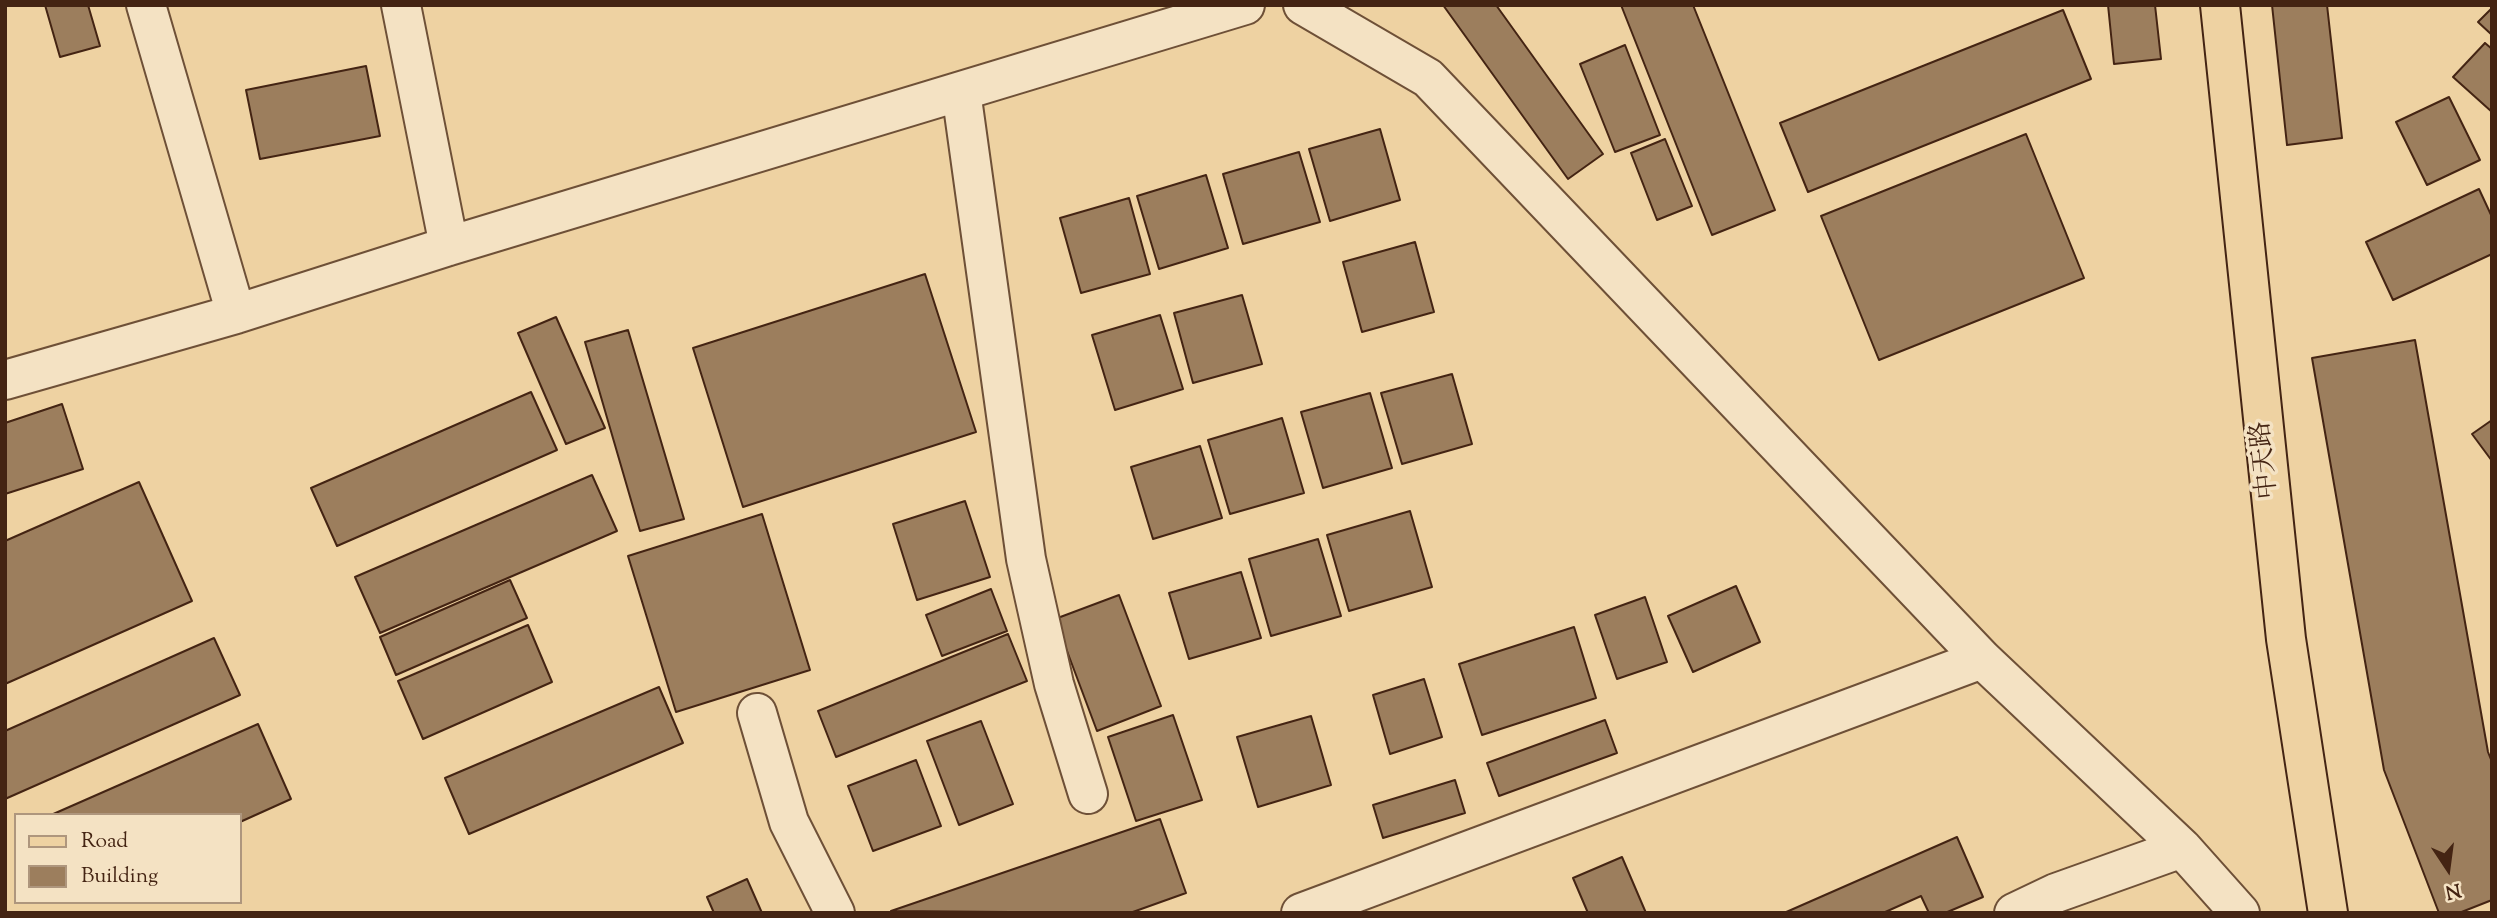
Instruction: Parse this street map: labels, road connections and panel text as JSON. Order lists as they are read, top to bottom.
{
  "streets": {
    "main road": ["中天路"]
  },
  "legend": ["Road", "Building"],
  "north": "bottom"
}
